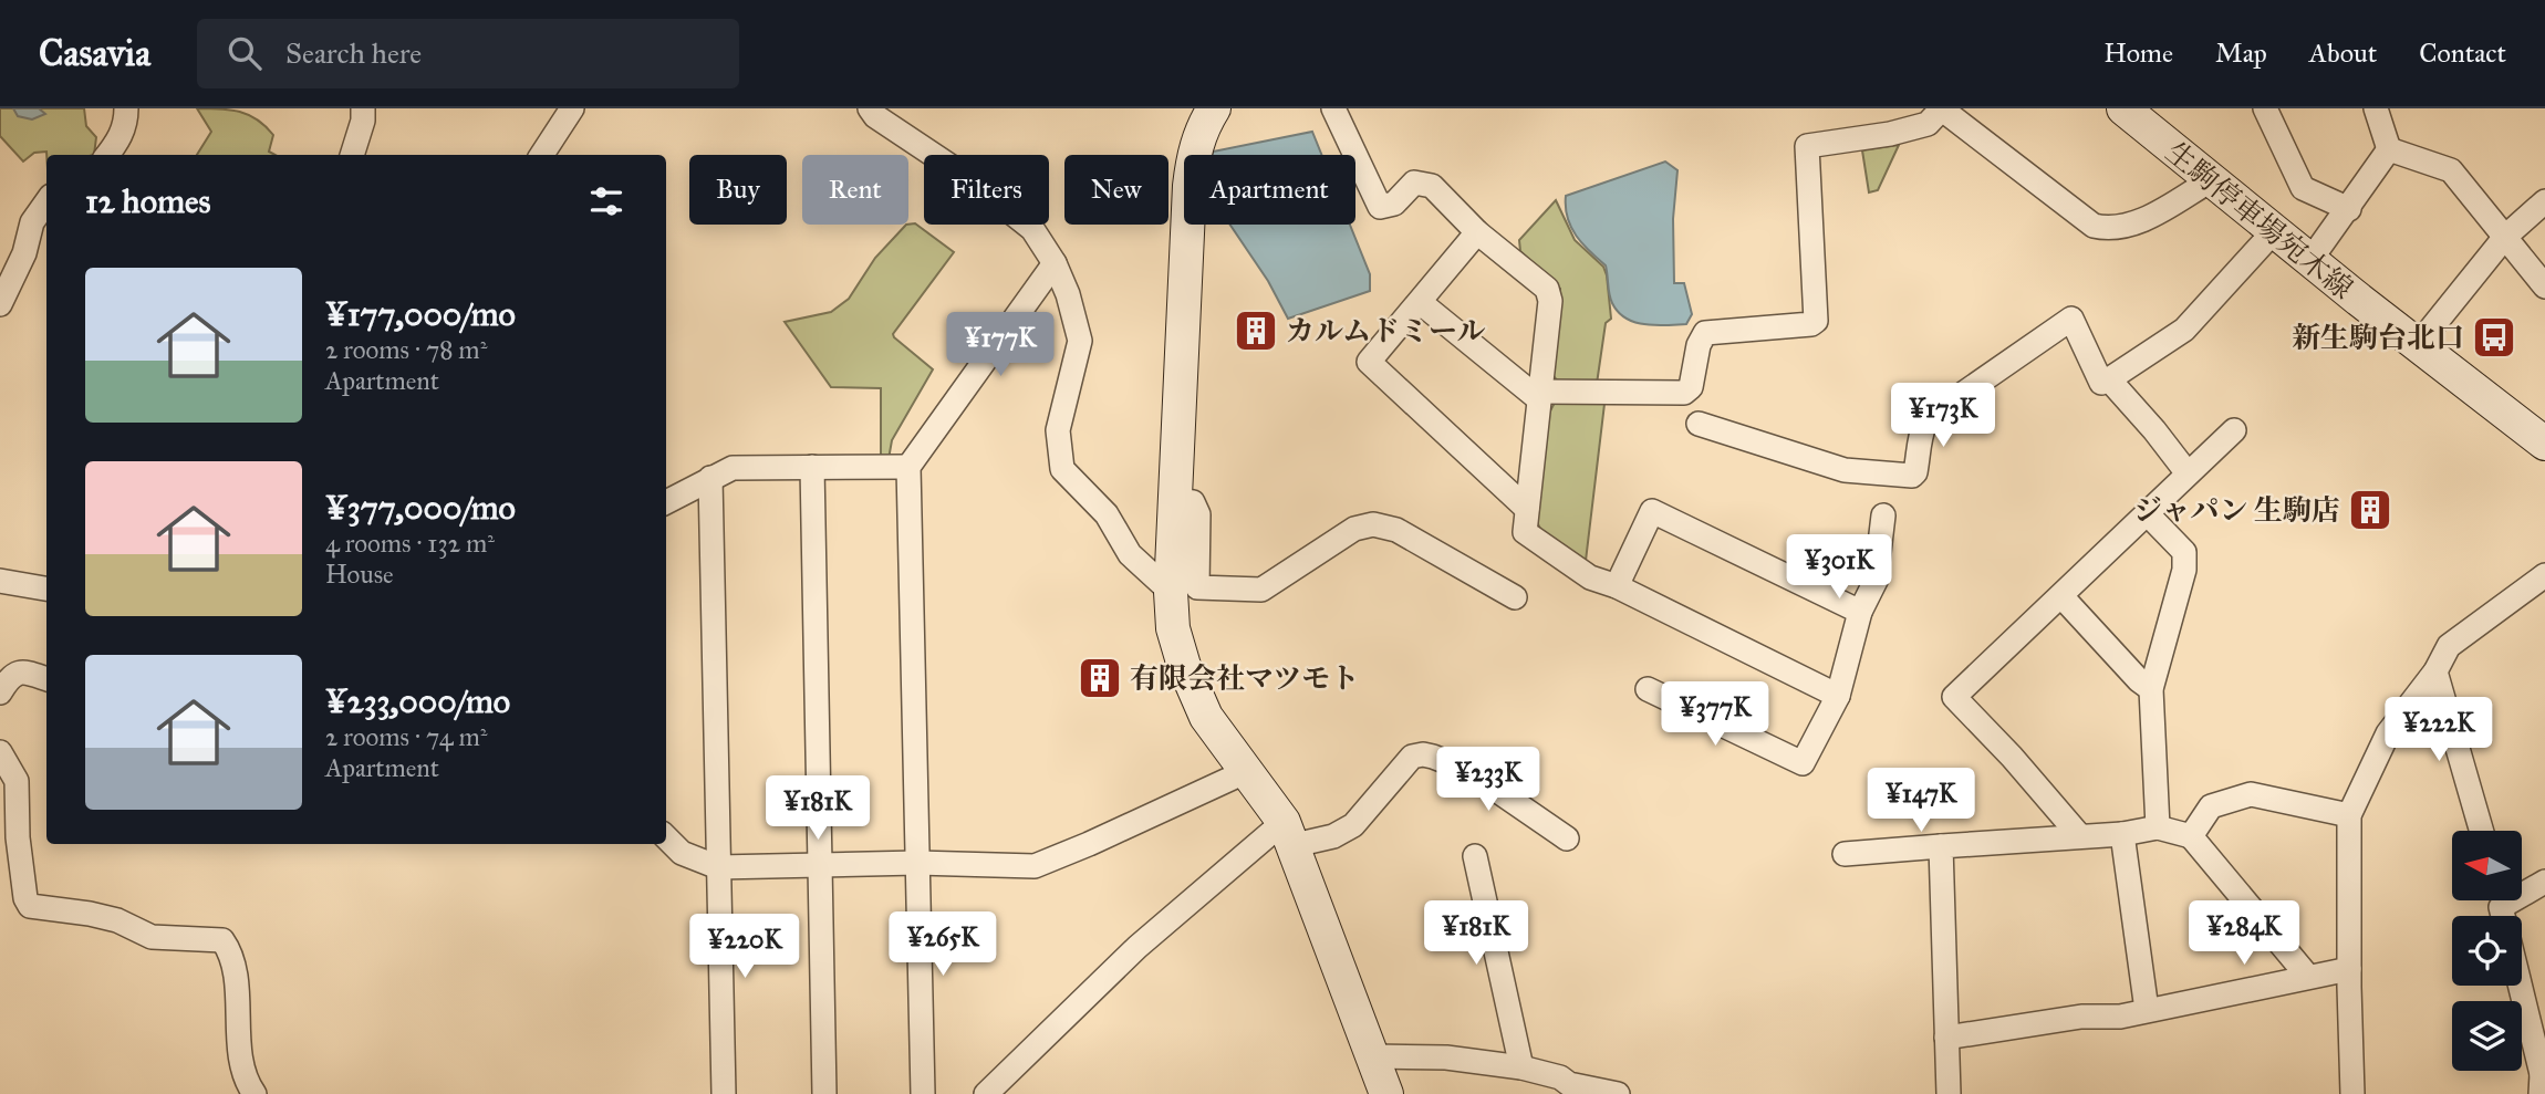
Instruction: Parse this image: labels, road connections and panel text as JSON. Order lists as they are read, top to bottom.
{
  "streets": {
    "street": ["生駒停車場宛木線"]
  },
  "places": {
    "building": ["カルムドミール", "ジャパン 生駒店", "有限会社マツモト"],
    "bus stop": ["新生駒台北口"]
  },
  "north": "left",
  "page": {
    "header": "Casavia",
    "search": "Search here",
    "nav": [
      "Home",
      "Map",
      "About",
      "Contact"
    ],
    "chip": [
      "Buy",
      "Rent",
      "Filters",
      "New",
      "Apartment"
    ],
    "heading": "12 homes",
    "list": [
      {
        "name": "¥177,000/mo",
        "note": "2 rooms · 78 m² · Apartment"
      },
      {
        "name": "¥377,000/mo",
        "note": "4 rooms · 132 m² · House"
      },
      {
        "name": "¥233,000/mo",
        "note": "2 rooms · 74 m² · Apartment"
      }
    ],
    "price": [
      "¥177K",
      "¥173K",
      "¥301K",
      "¥377K",
      "¥222K",
      "¥233K",
      "¥147K",
      "¥181K",
      "¥181K",
      "¥284K",
      "¥265K",
      "¥220K"
    ]
  }
}
